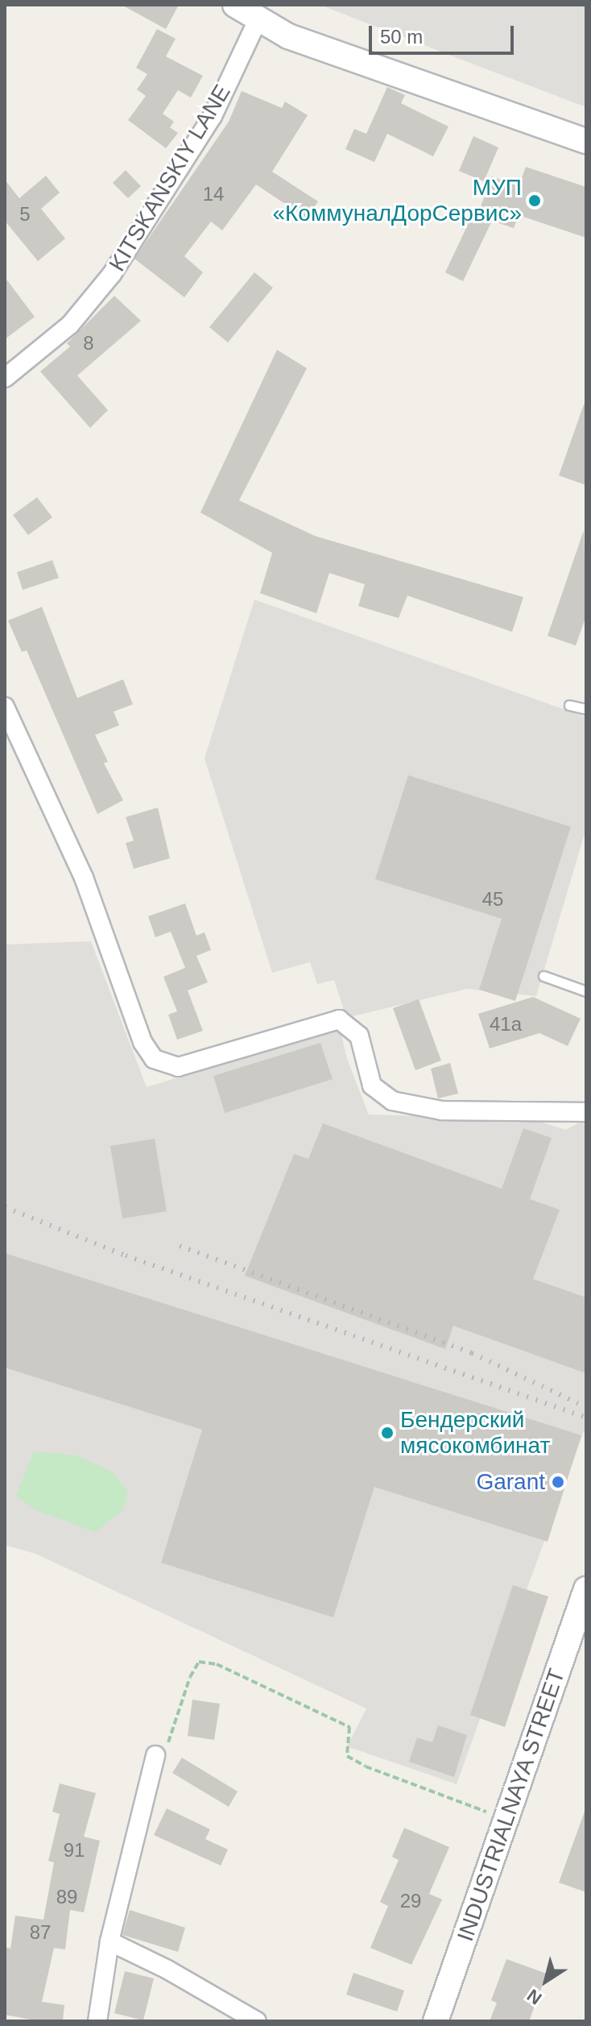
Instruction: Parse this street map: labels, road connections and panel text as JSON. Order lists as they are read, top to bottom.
{
  "streets": {
    "main road": ["INDUSTRIALNAYA STREET"],
    "street": ["KITSKANSKIY LANE"]
  },
  "places": ["МУП «КоммуналДорСервис»", "Бендерский мясокомбинат", "Garant"],
  "house_numbers": [
    "14",
    "5",
    "8",
    "45",
    "41a",
    "91",
    "89",
    "29",
    "87"
  ],
  "scale_bar": "50 m",
  "north": "bottom left"
}
